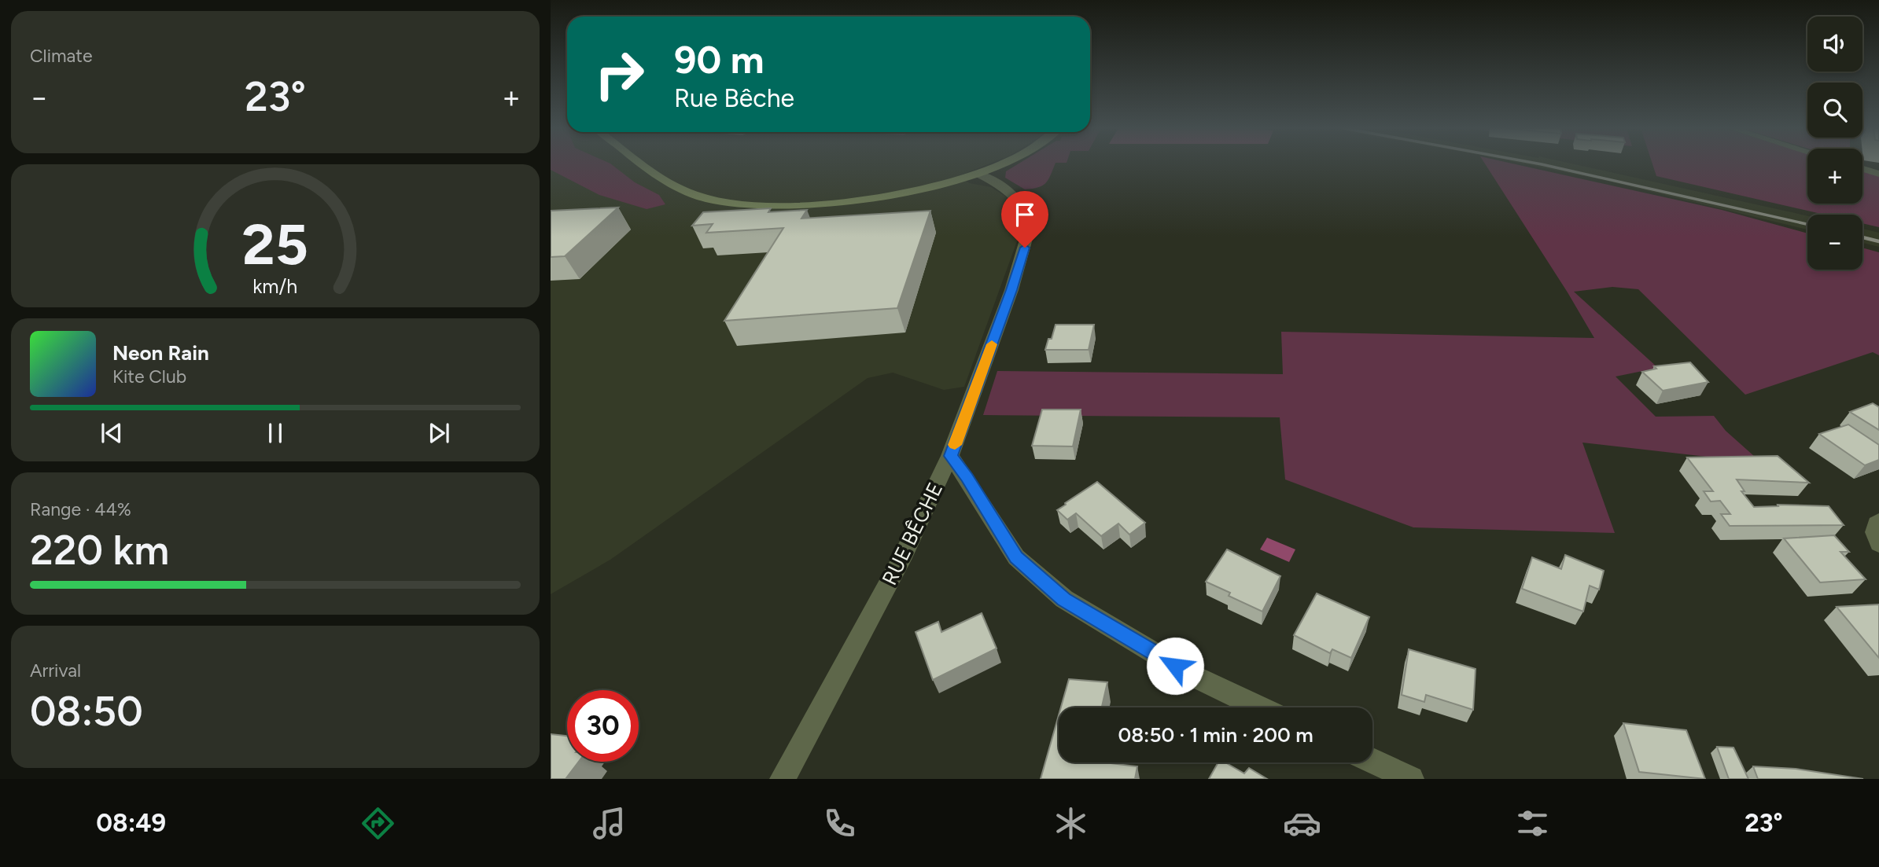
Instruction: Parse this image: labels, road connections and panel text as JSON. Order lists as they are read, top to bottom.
{
  "streets": {
    "street": ["RUE BÊCHE"]
  },
  "page": {
    "tile": [
      "Climate",
      ["Range · 44%", "220 km"],
      ["Arrival", "08:50"]
    ],
    "map_buttons": ["+", "−"],
    "turn": ["90 m", "Rue Bêche"],
    "heat": ["−", "23°", "+"],
    "song": ["Neon Rain", "Kite Club"],
    "limit": "30",
    "trip": "08:50 · 1 min · 200 m",
    "tabs": ["08:49", "23°"],
    "gauge": ["25", "km/h"]
  }
}
